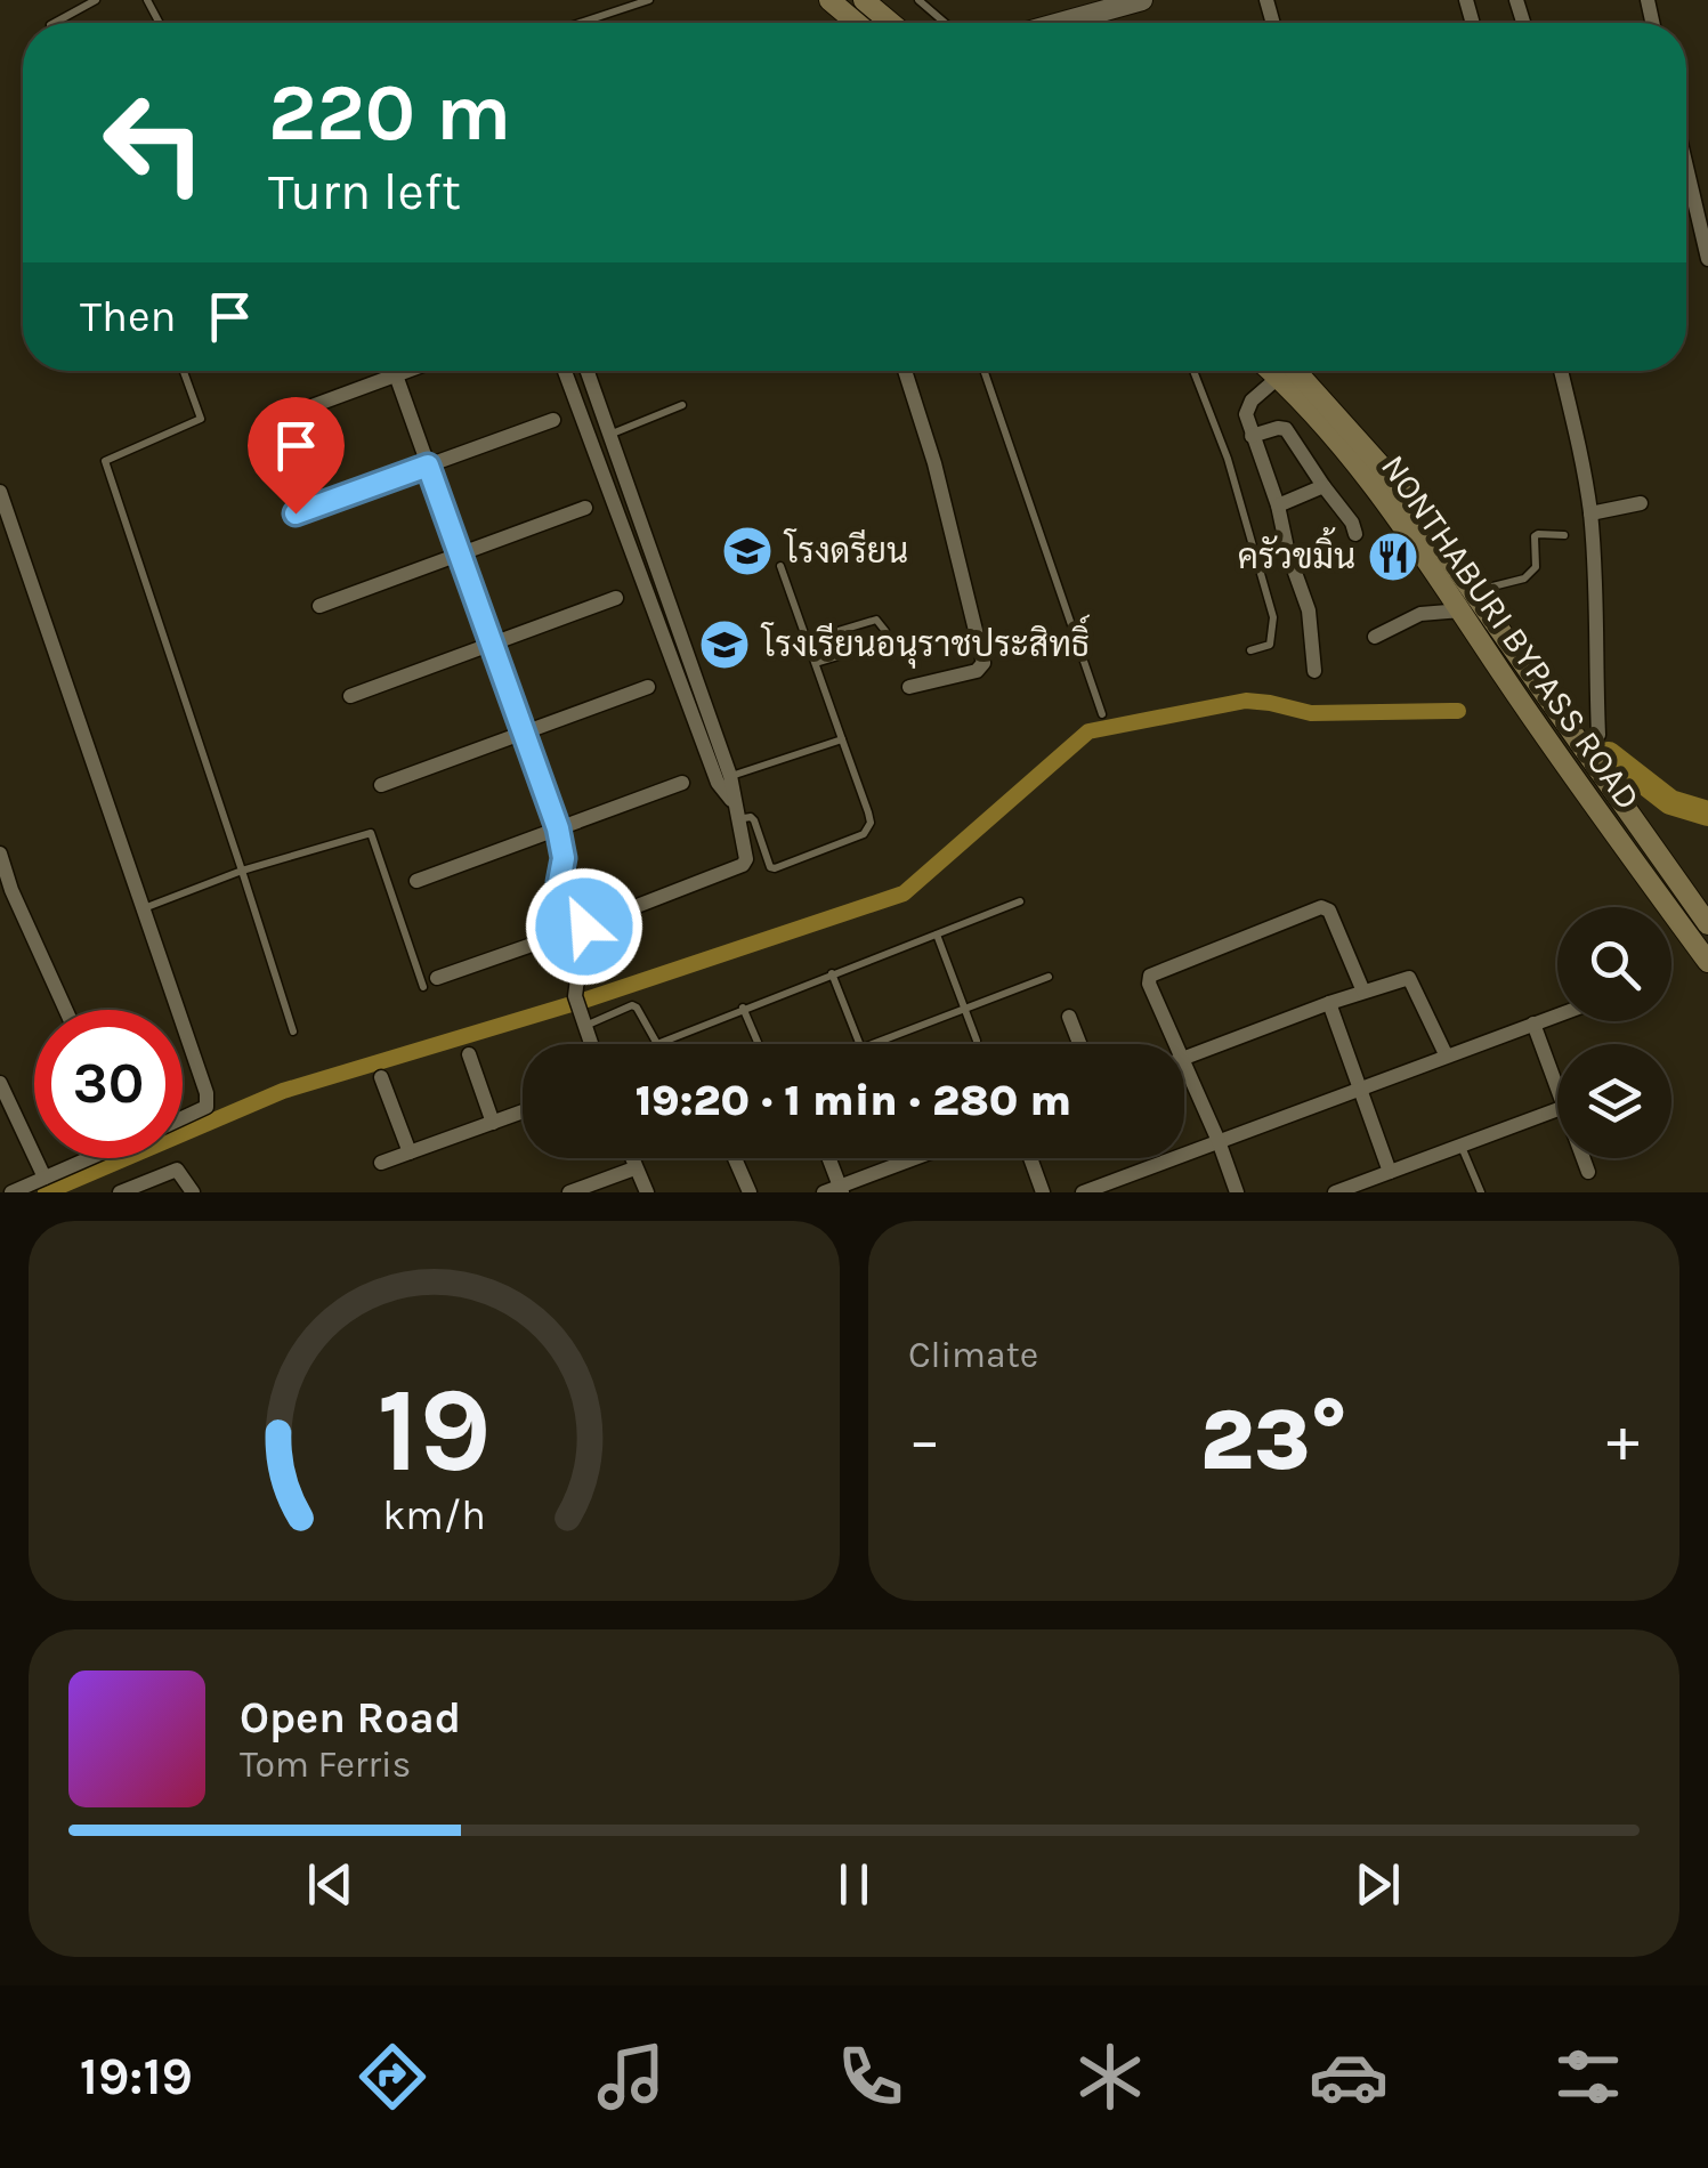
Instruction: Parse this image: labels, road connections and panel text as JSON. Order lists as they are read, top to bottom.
{
  "streets": {
    "main road": ["NONTHABURI BYPASS ROAD"]
  },
  "places": {
    "school or university": ["โรงดรียน", "โรงเรียนอนุราชประสิทธิ์"],
    "restaurant": ["ครัวขมิ้น"]
  },
  "page": {
    "turn": ["220 m", "Turn left"],
    "then": "Then",
    "limit": "30",
    "trip": "19:20 · 1 min · 280 m",
    "tile": "Climate",
    "heat": ["−", "23°", "+"],
    "song": ["Open Road", "Tom Ferris"],
    "tabs": "19:19",
    "gauge": ["19", "km/h"]
  }
}
